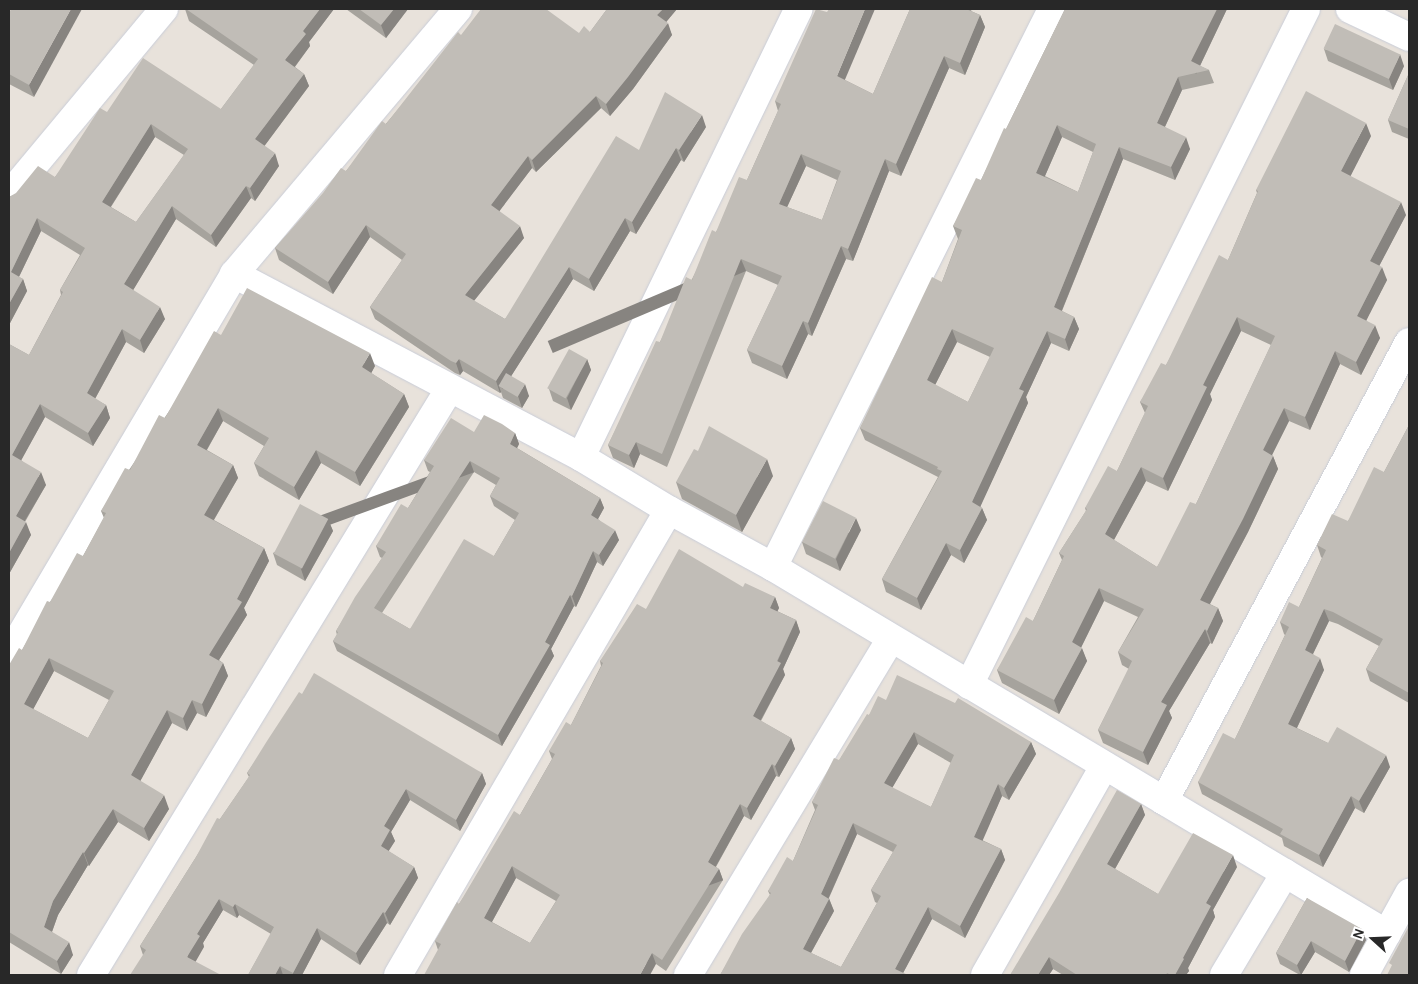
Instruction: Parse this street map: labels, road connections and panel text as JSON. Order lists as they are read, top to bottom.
{
  "north": "left"
}
